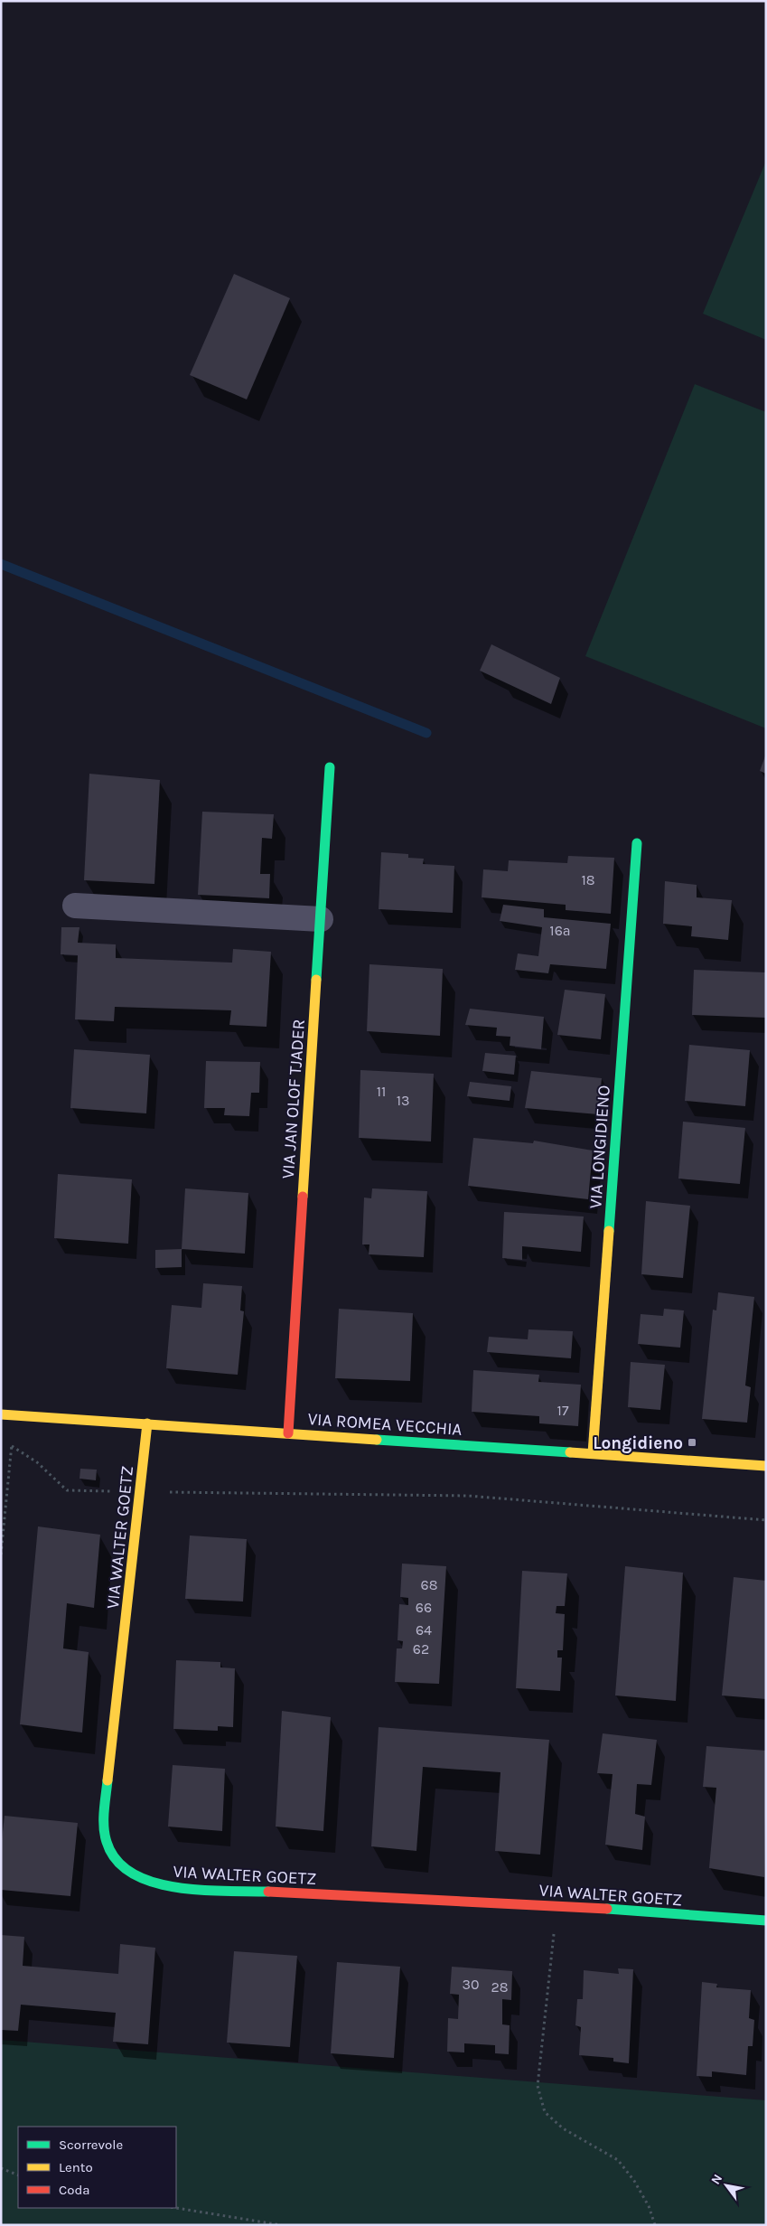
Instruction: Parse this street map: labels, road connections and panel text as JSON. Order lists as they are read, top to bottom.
{
  "streets": {
    "street": [
      "VIA JAN OLOF TJADER",
      "VIA LONGIDIENO",
      "VIA ROMEA VECCHIA",
      "VIA WALTER GOETZ"
    ]
  },
  "crossings": [
    ["VIA JAN OLOF TJADER", "VIA ROMEA VECCHIA"],
    ["VIA LONGIDIENO", "VIA ROMEA VECCHIA"],
    ["VIA ROMEA VECCHIA", "VIA WALTER GOETZ"]
  ],
  "places": {
    "transit": ["Longidieno"]
  },
  "house_numbers": [
    "18",
    "16a",
    "11",
    "13",
    "17",
    "68",
    "66",
    "64",
    "62",
    "30",
    "28"
  ],
  "legend": ["Scorrevole", "Lento", "Coda"],
  "north": "top left"
}
